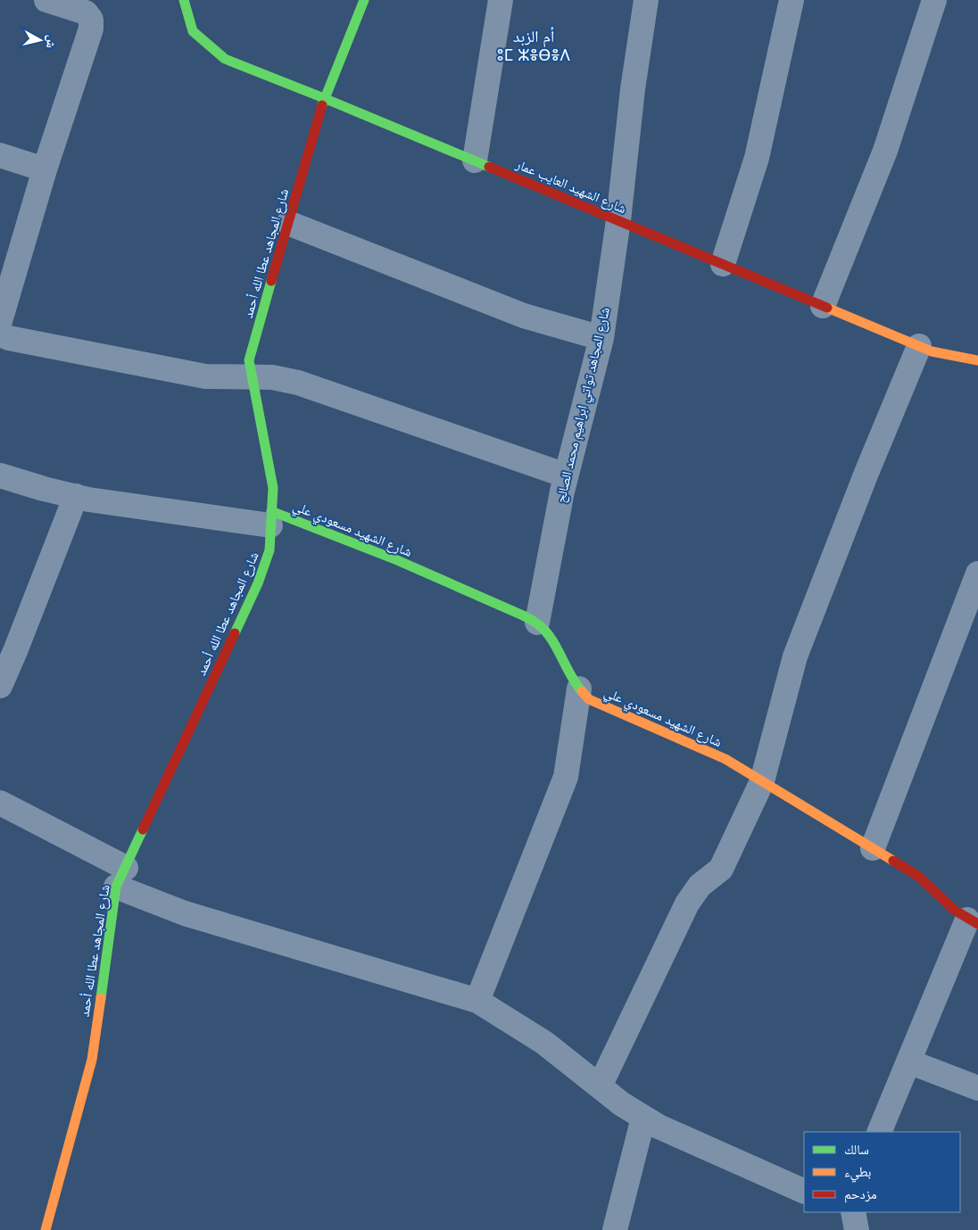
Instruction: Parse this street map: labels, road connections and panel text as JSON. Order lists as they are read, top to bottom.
{
  "streets": {
    "street": [
      "شارع الشهيد العايب عمار",
      "شارع المجاهد عطا الله أحمد",
      "شارع المجاهد تواتي ابراهيم محمد الصالح",
      "شارع الشهيد مسعودي علي"
    ]
  },
  "crossings": [
    ["شارع الشهيد العايب عمار", "شارع المجاهد عطا الله أحمد"],
    ["شارع الشهيد العايب عمار", "شارع المجاهد تواتي ابراهيم محمد الصالح"],
    ["شارع المجاهد عطا الله أحمد", "شارع الشهيد مسعودي علي"],
    ["شارع المجاهد تواتي ابراهيم محمد الصالح", "شارع الشهيد مسعودي علي"]
  ],
  "districts": ["أم الزبد ⵓⵎ ⵣⴻⴱⴻⴷ"],
  "legend": ["سالك", "بطيء", "مزدحم"],
  "north": "right"
}
